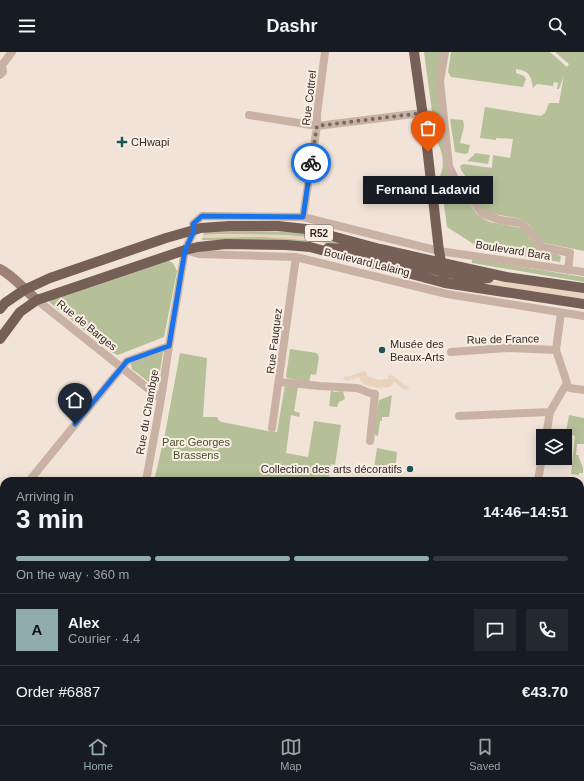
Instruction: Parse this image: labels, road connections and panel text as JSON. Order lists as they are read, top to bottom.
{
  "streets": {
    "main road": ["R52", "Boulevard Lalaing"],
    "street": [
      "Rue Cottrel",
      "Boulevard Bara",
      "Rue de Barges",
      "Rue de France",
      "Rue Fauquez",
      "Rue du Chambge"
    ]
  },
  "crossings": [
    ["R52", "Boulevard Lalaing"],
    ["R52", "Rue de Barges"],
    ["Boulevard Lalaing", "Rue de Barges"],
    ["Boulevard Lalaing", "Rue Fauquez"],
    ["Boulevard Lalaing", "Rue du Chambge"],
    ["Rue de Barges", "Rue du Chambge"]
  ],
  "parks": ["Parc Georges Brassens"],
  "places": {
    "health": ["CHwapi"],
    "other": ["Fernand Ladavid", "Musée des Beaux-Arts", "Collection des arts décoratifs"]
  },
  "page": {
    "header": "Dashr",
    "bubble": "Fernand Ladavid",
    "heading": ["3 min", "Arriving in", "14:46–14:51"],
    "panel": [
      "Alex",
      "Courier · 4.4",
      "Order #6887",
      "€43.70"
    ],
    "bar": "On the way · 360 m",
    "round": "A",
    "tabs": ["Home", "Map", "Saved"]
  }
}
